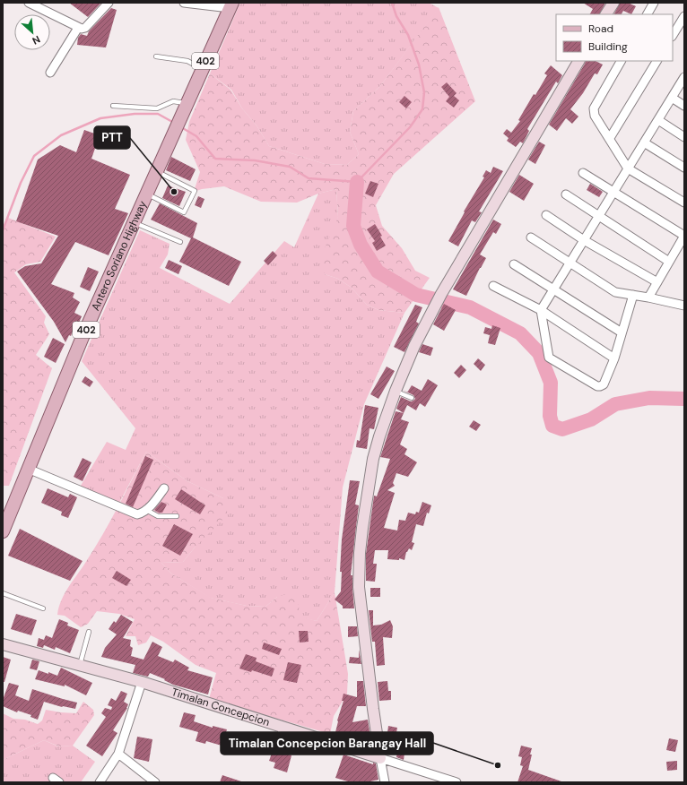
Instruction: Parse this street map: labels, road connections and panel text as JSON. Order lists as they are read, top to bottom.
{
  "streets": {
    "main road": ["402", "Antero Soriano Highway"],
    "street": ["Timalan Concepcion"]
  },
  "places": ["PTT", "Timalan Concepcion Barangay Hall"],
  "legend": ["Road", "Building"],
  "north": "bottom right"
}
